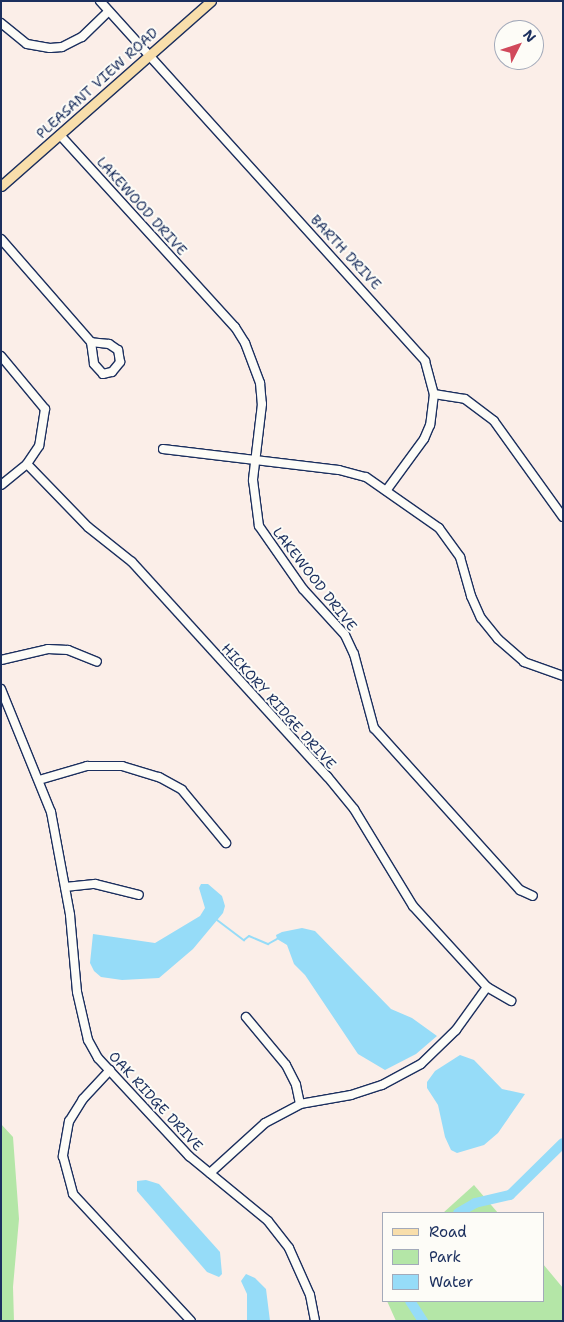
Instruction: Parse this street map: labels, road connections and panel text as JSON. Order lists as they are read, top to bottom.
{
  "streets": {
    "main road": ["PLEASANT VIEW ROAD"],
    "street": [
      "LAKEWOOD DRIVE",
      "BARTH DRIVE",
      "HICKORY RIDGE DRIVE",
      "OAK RIDGE DRIVE"
    ]
  },
  "crossings": [
    ["PLEASANT VIEW ROAD", "LAKEWOOD DRIVE"],
    ["PLEASANT VIEW ROAD", "BARTH DRIVE"]
  ],
  "legend": ["Road", "Park", "Water"],
  "north": "top right"
}
